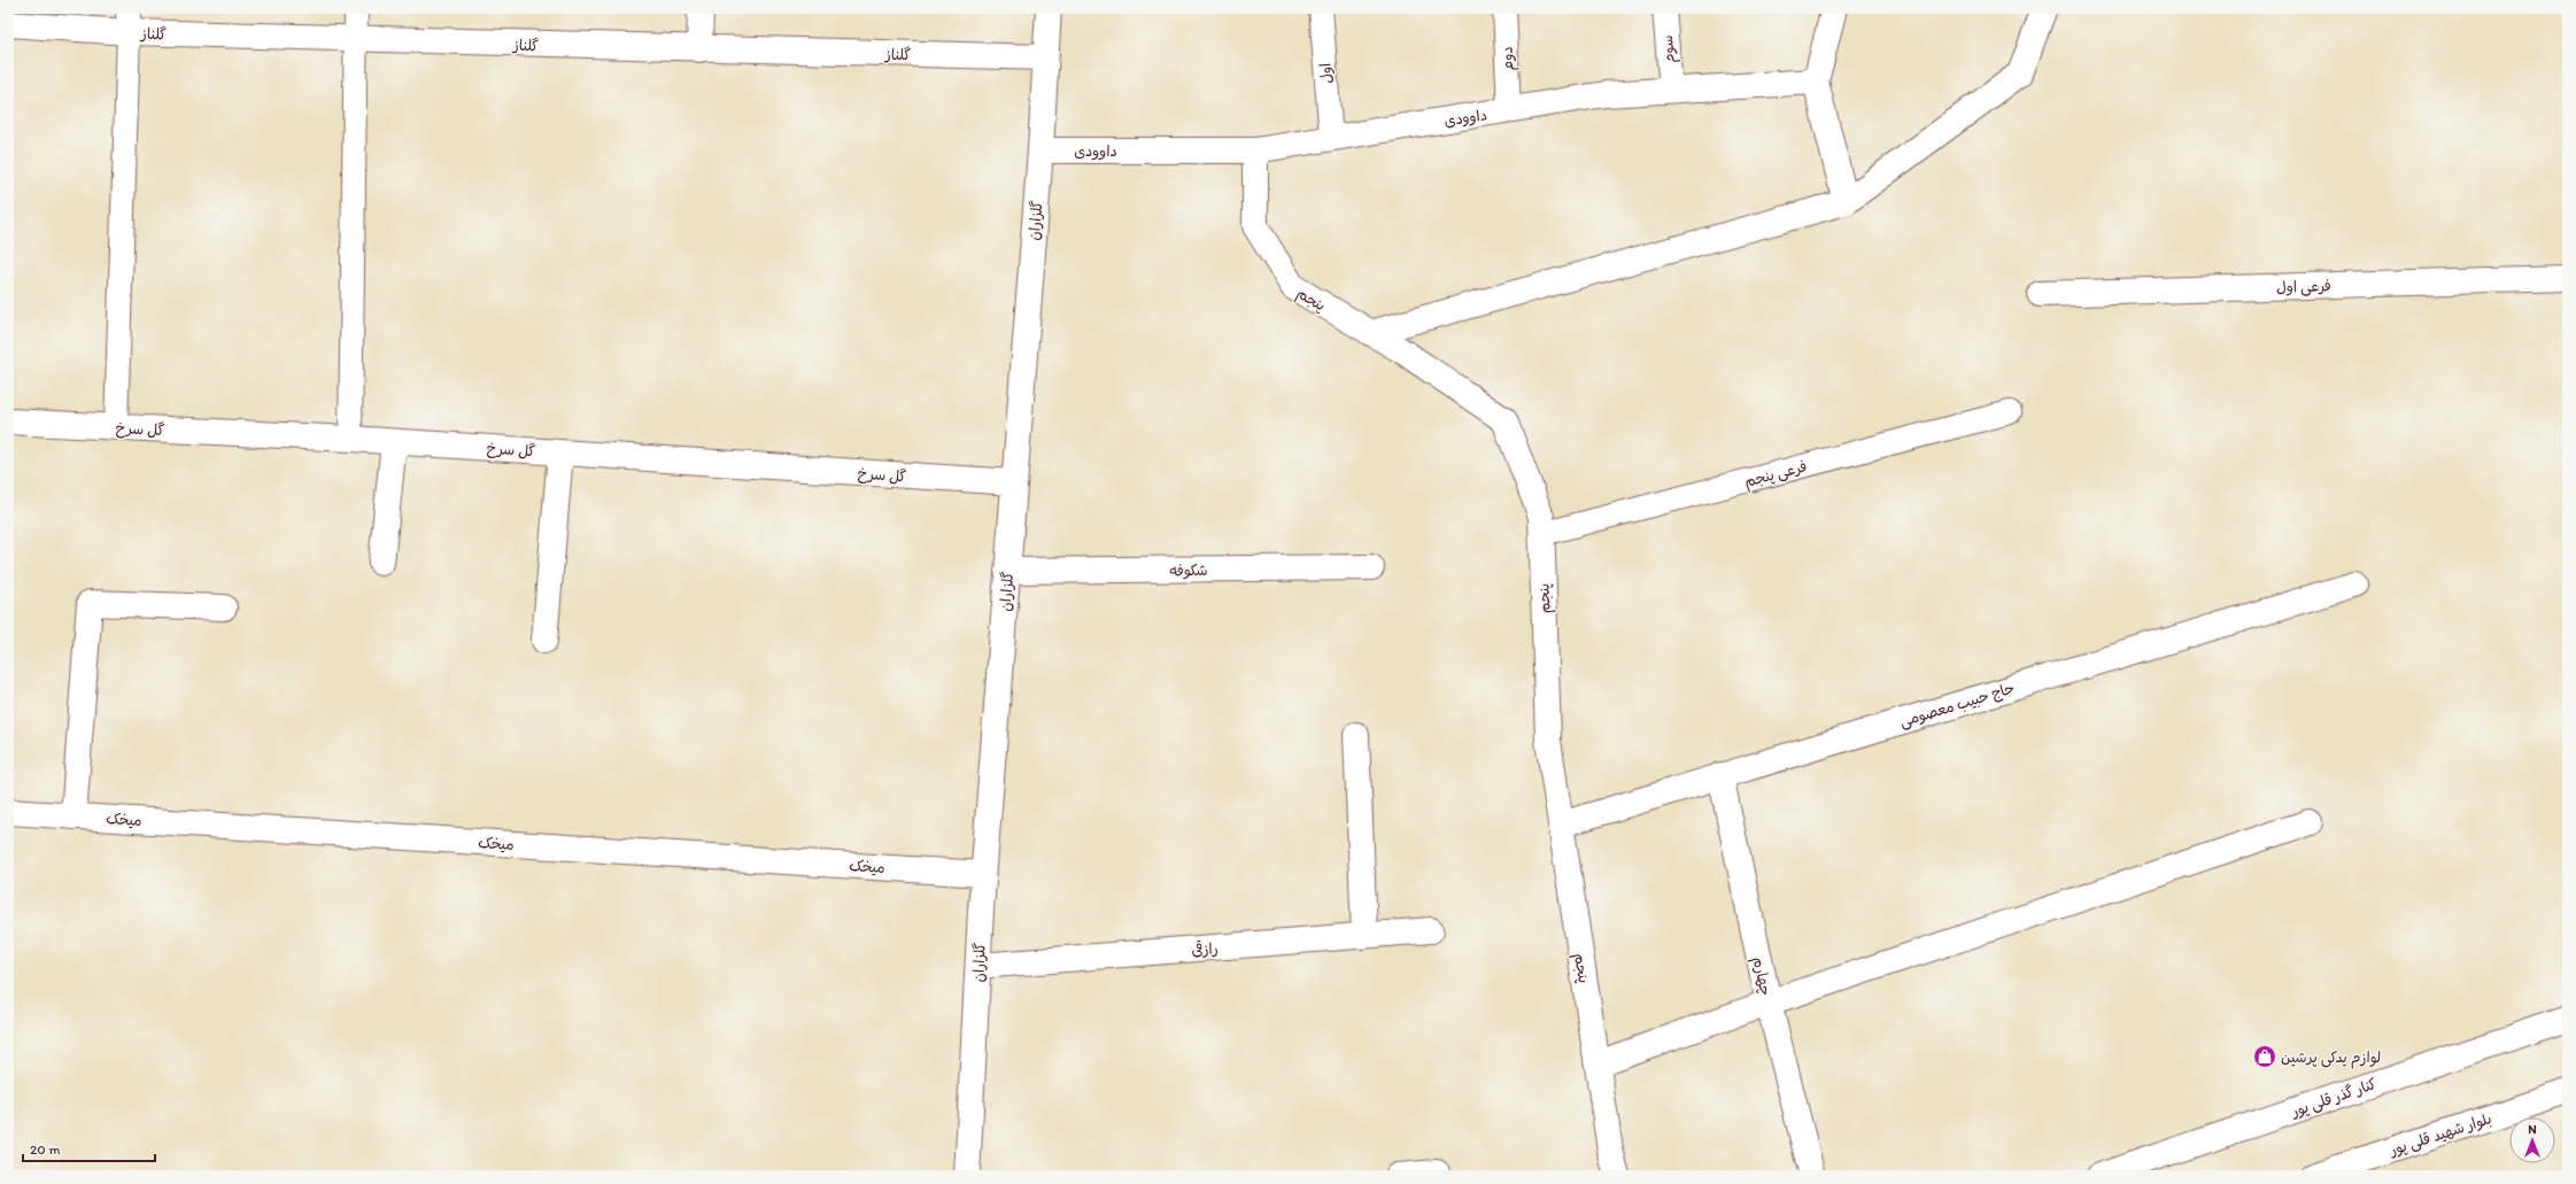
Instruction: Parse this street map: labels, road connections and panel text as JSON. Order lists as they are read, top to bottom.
{
  "streets": {
    "main road": [
      "گلناز",
      "داوودی",
      "گلزاران",
      "فرعی اول",
      "پنجم",
      "گل سرخ",
      "شکوفه",
      "حاج حبیب معصومی",
      "میخک",
      "رازقی",
      "چهارم",
      "کنار گذر قلی پور",
      "بلوار شهید قلی پور"
    ],
    "lane": [
      "سوم",
      "دوم",
      "اول",
      "فرعی پنجم"
    ]
  },
  "crossings": [
    ["گلناز", "گلزاران"],
    ["سوم", "داوودی"],
    ["دوم", "داوودی"],
    ["اول", "داوودی"],
    ["داوودی", "گلزاران"],
    ["داوودی", "پنجم"],
    ["گلزاران", "گل سرخ"],
    ["گلزاران", "شکوفه"],
    ["گلزاران", "میخک"],
    ["گلزاران", "رازقی"],
    ["پنجم", "فرعی پنجم"],
    ["پنجم", "حاج حبیب معصومی"],
    ["حاج حبیب معصومی", "چهارم"]
  ],
  "places": {
    "shop": ["لوازم یدکی پرشین"]
  },
  "scale_bar": "20 m",
  "north": "top"
}
